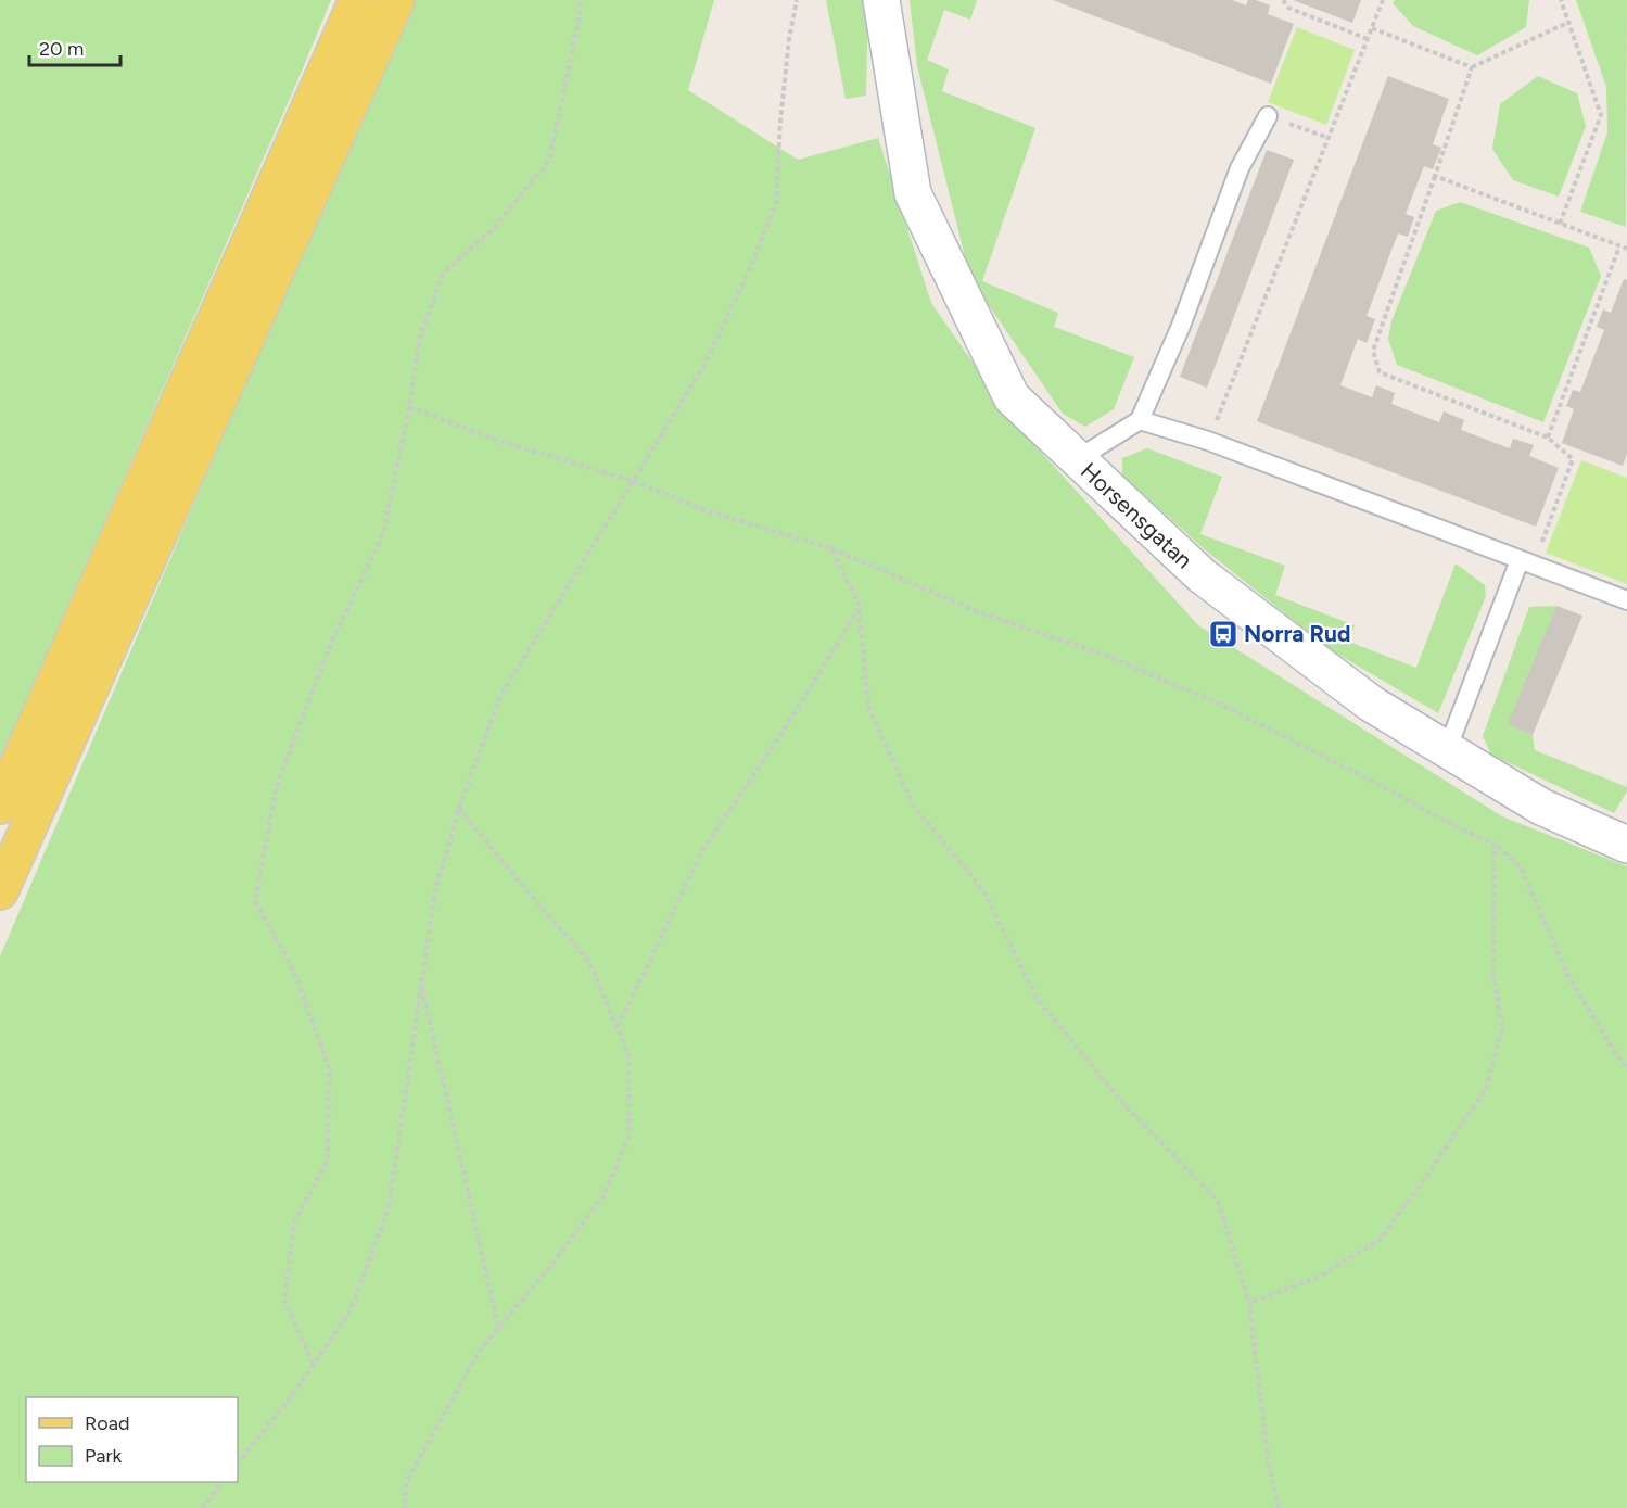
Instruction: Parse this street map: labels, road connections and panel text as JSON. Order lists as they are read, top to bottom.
{
  "streets": {
    "street": ["Horsensgatan"]
  },
  "places": {
    "bus stop": ["Norra Rud"]
  },
  "legend": ["Road", "Park"],
  "scale_bar": "20 m"
}
